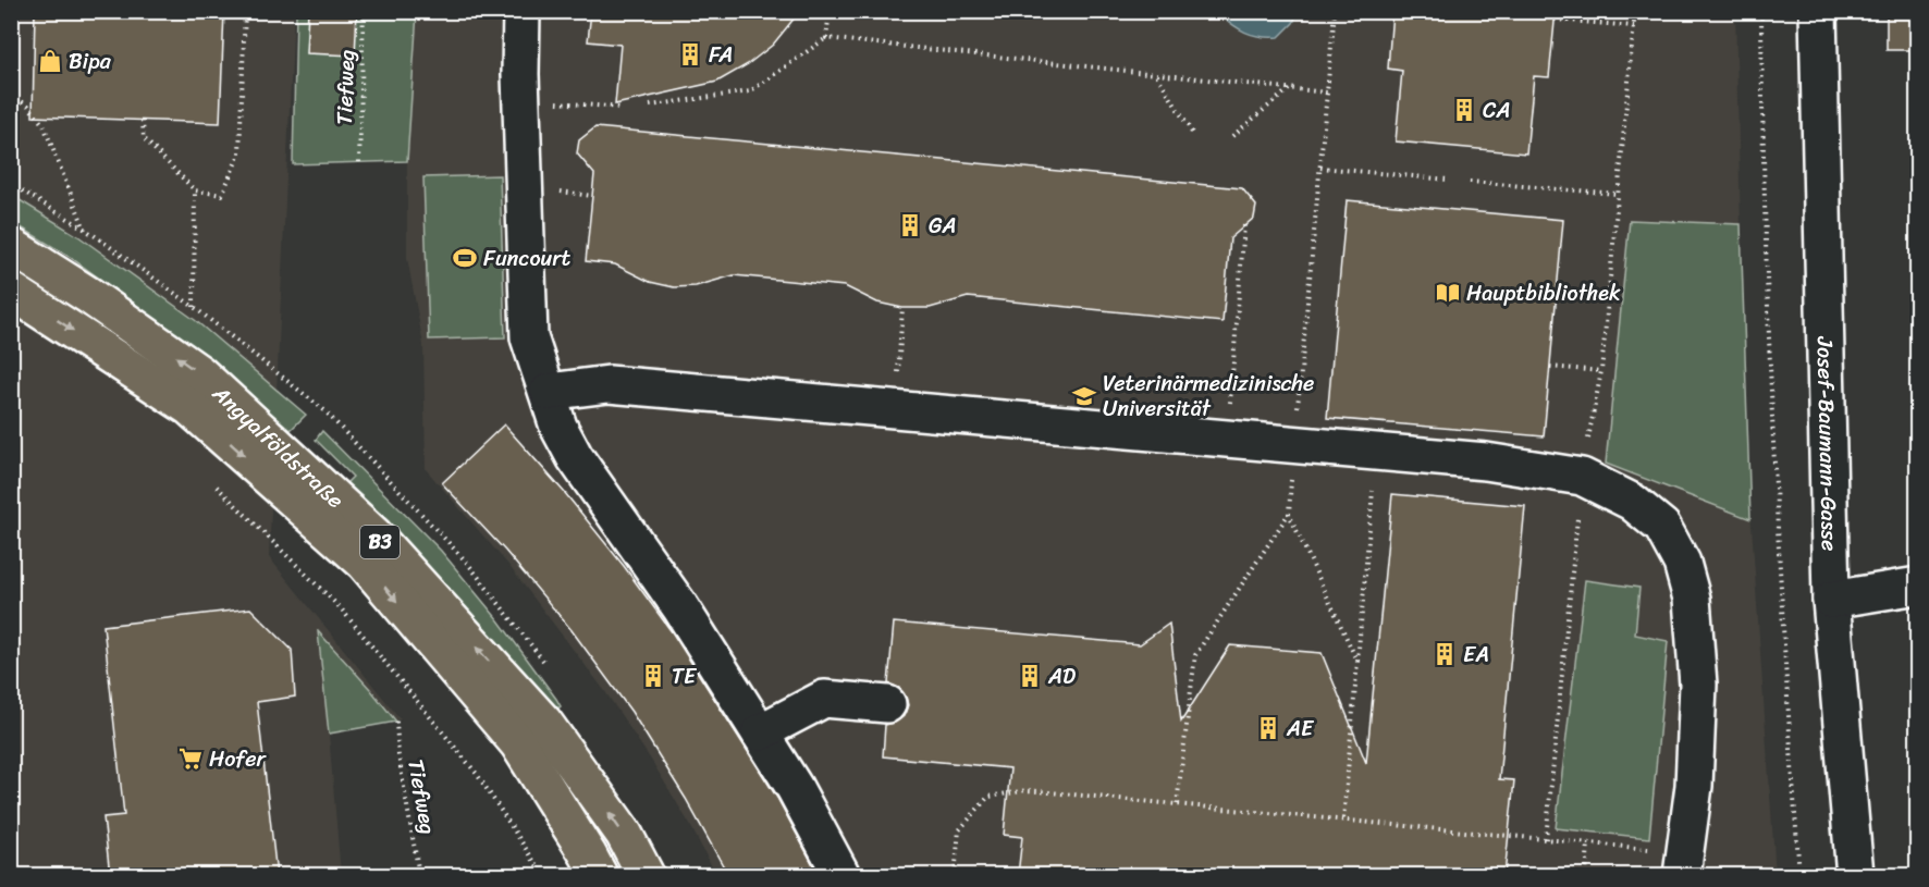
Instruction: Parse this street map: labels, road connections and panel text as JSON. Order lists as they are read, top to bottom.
{
  "streets": {
    "main road": ["Angyalföldstraße", "B3"],
    "street": ["Josef-Baumann-Gasse"],
    "path": ["Tiefweg"]
  },
  "places": {
    "building": [
      "FA",
      "CA",
      "GA",
      "EA",
      "TE",
      "AD",
      "AE"
    ],
    "shop": ["Bipa"],
    "sports": ["Funcourt"],
    "library": ["Hauptbibliothek"],
    "school or university": ["Veterinärmedizinische Universität"],
    "supermarket": ["Hofer"]
  }
}
